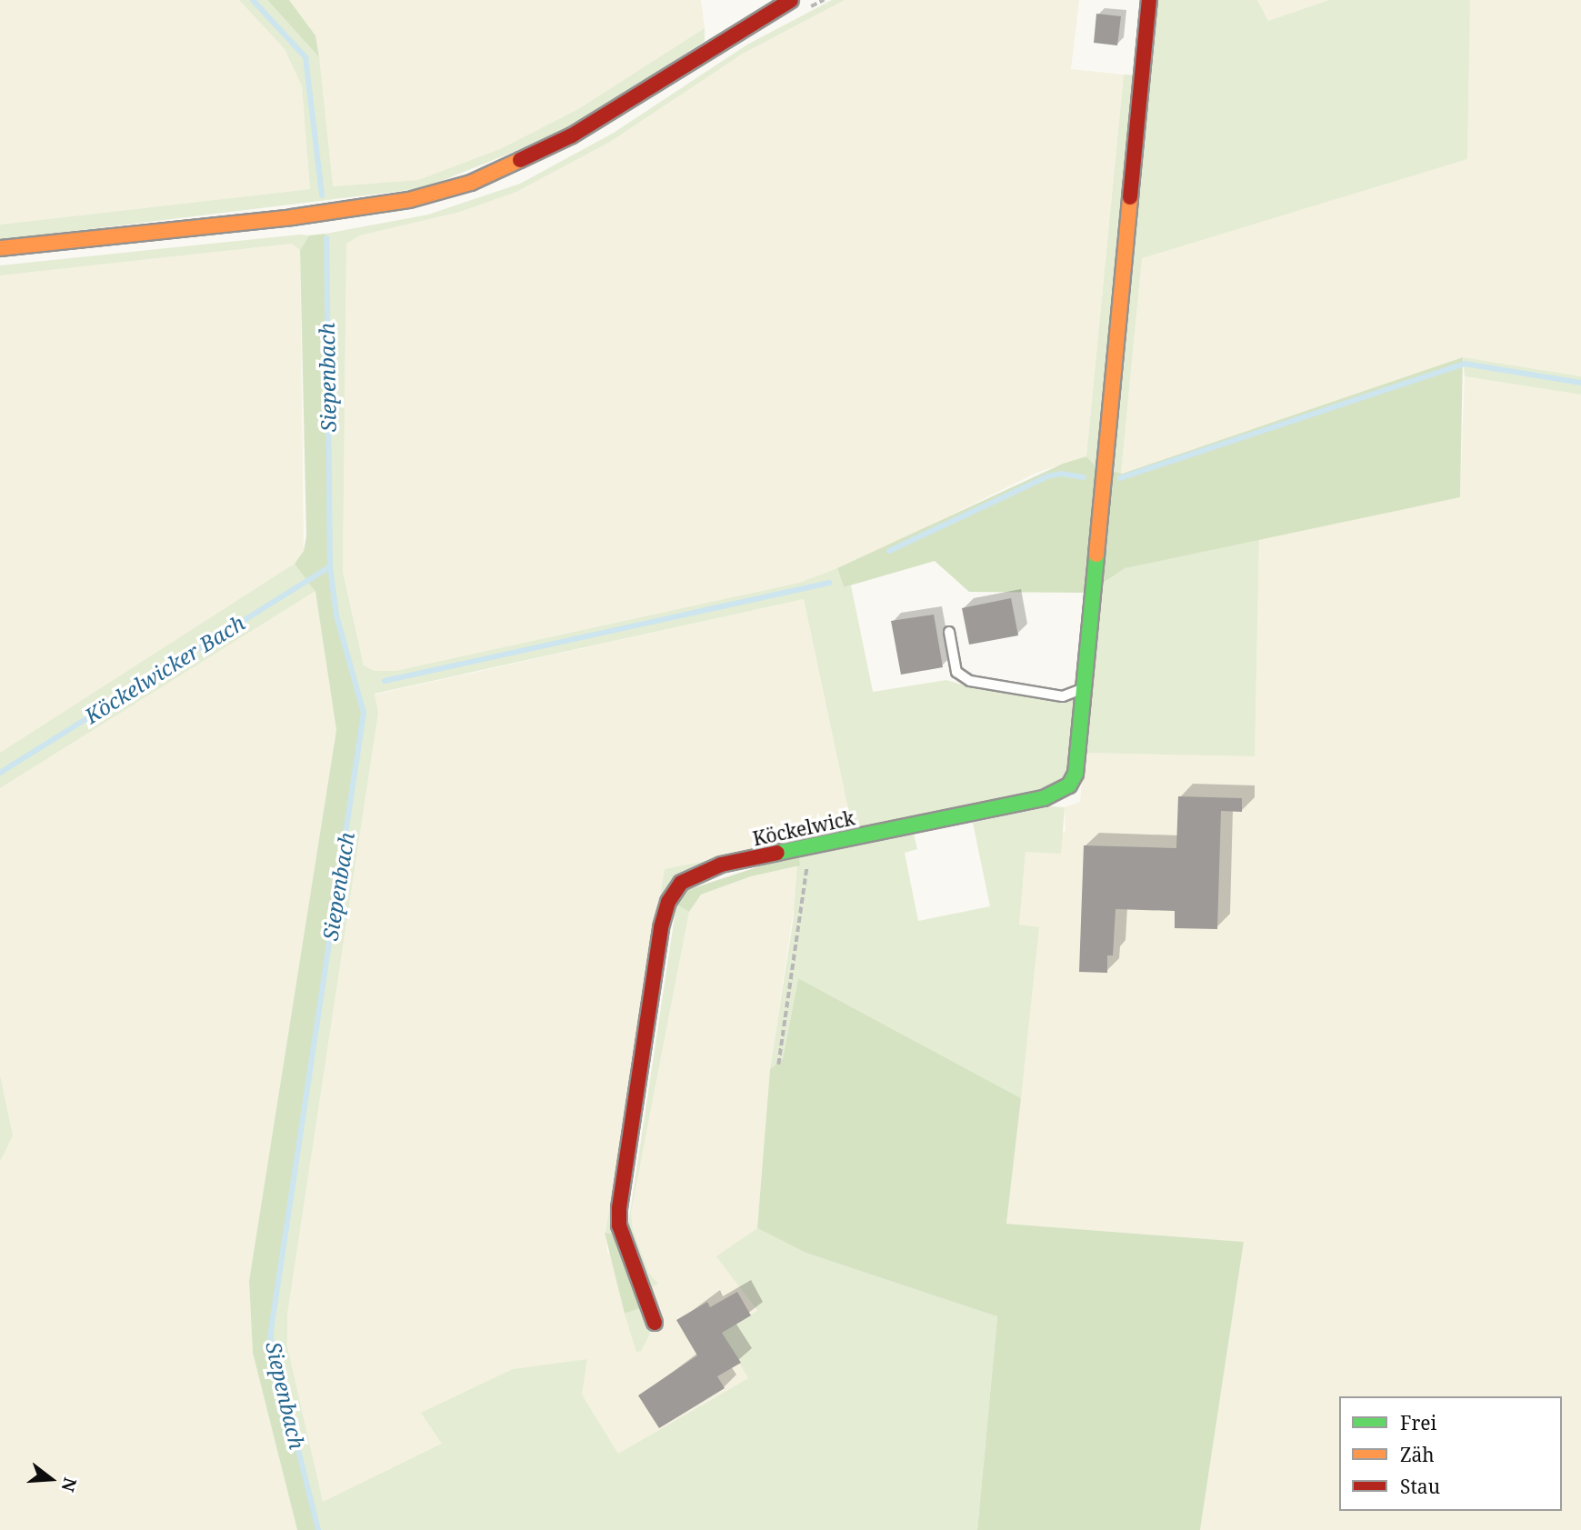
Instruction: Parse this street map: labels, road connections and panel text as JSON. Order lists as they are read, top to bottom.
{
  "streets": {
    "street": ["Köckelwick"]
  },
  "water": ["Siepenbach", "Köckelwicker Bach"],
  "legend": ["Frei", "Zäh", "Stau"],
  "north": "right"
}
